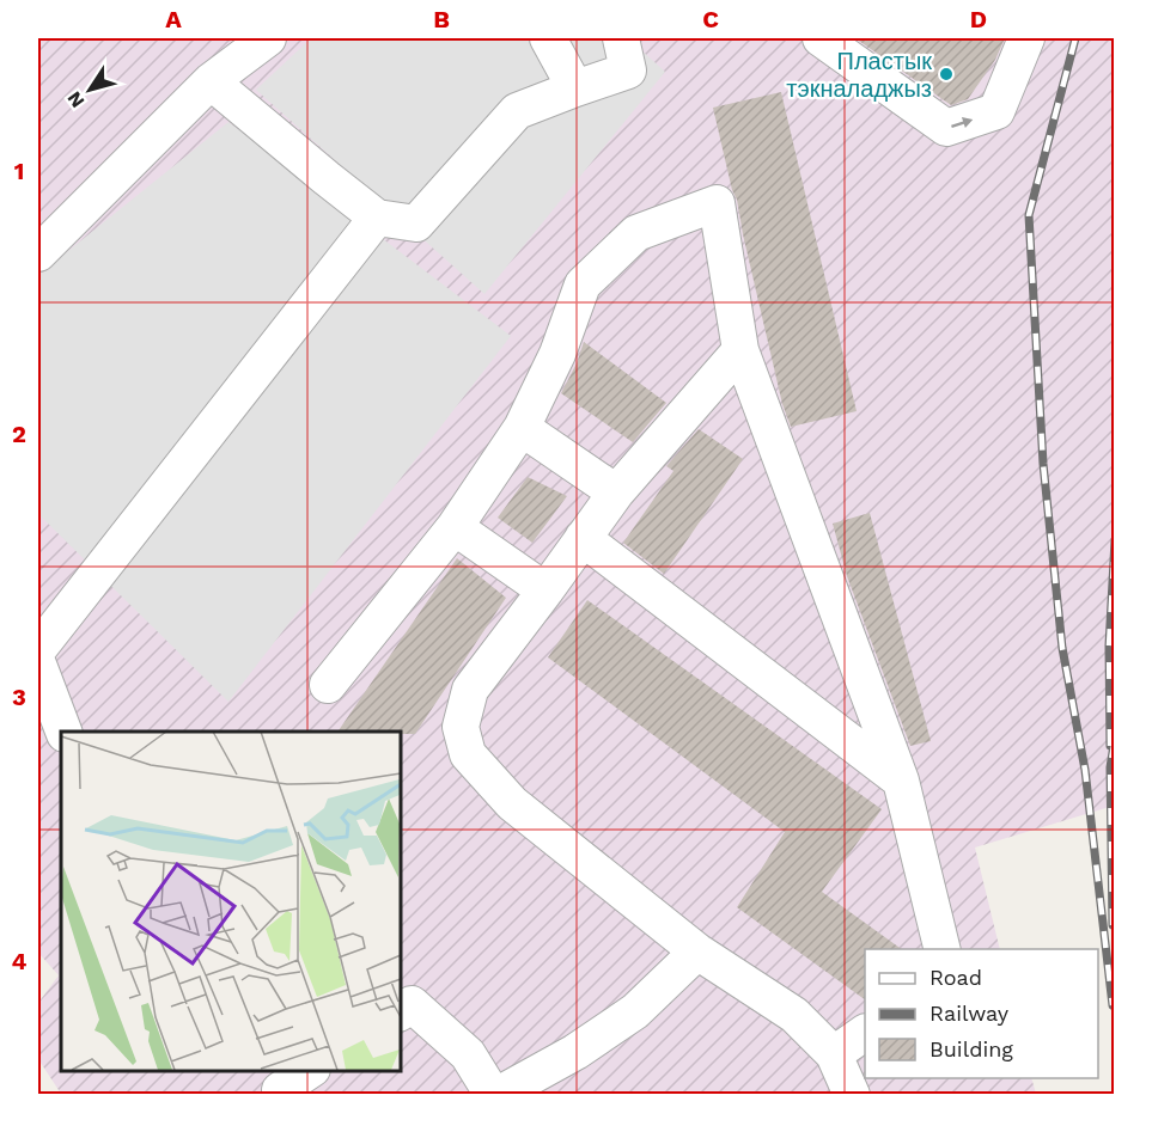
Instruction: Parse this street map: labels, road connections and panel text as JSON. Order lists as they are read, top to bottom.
{
  "places": ["Пластык тэкналаджыз"],
  "legend": ["Road", "Railway", "Building"],
  "north": "bottom left",
  "grid": {
    "columns": [
      "A",
      "B",
      "C",
      "D"
    ],
    "rows": [
      "1",
      "2",
      "3",
      "4"
    ]
  }
}
